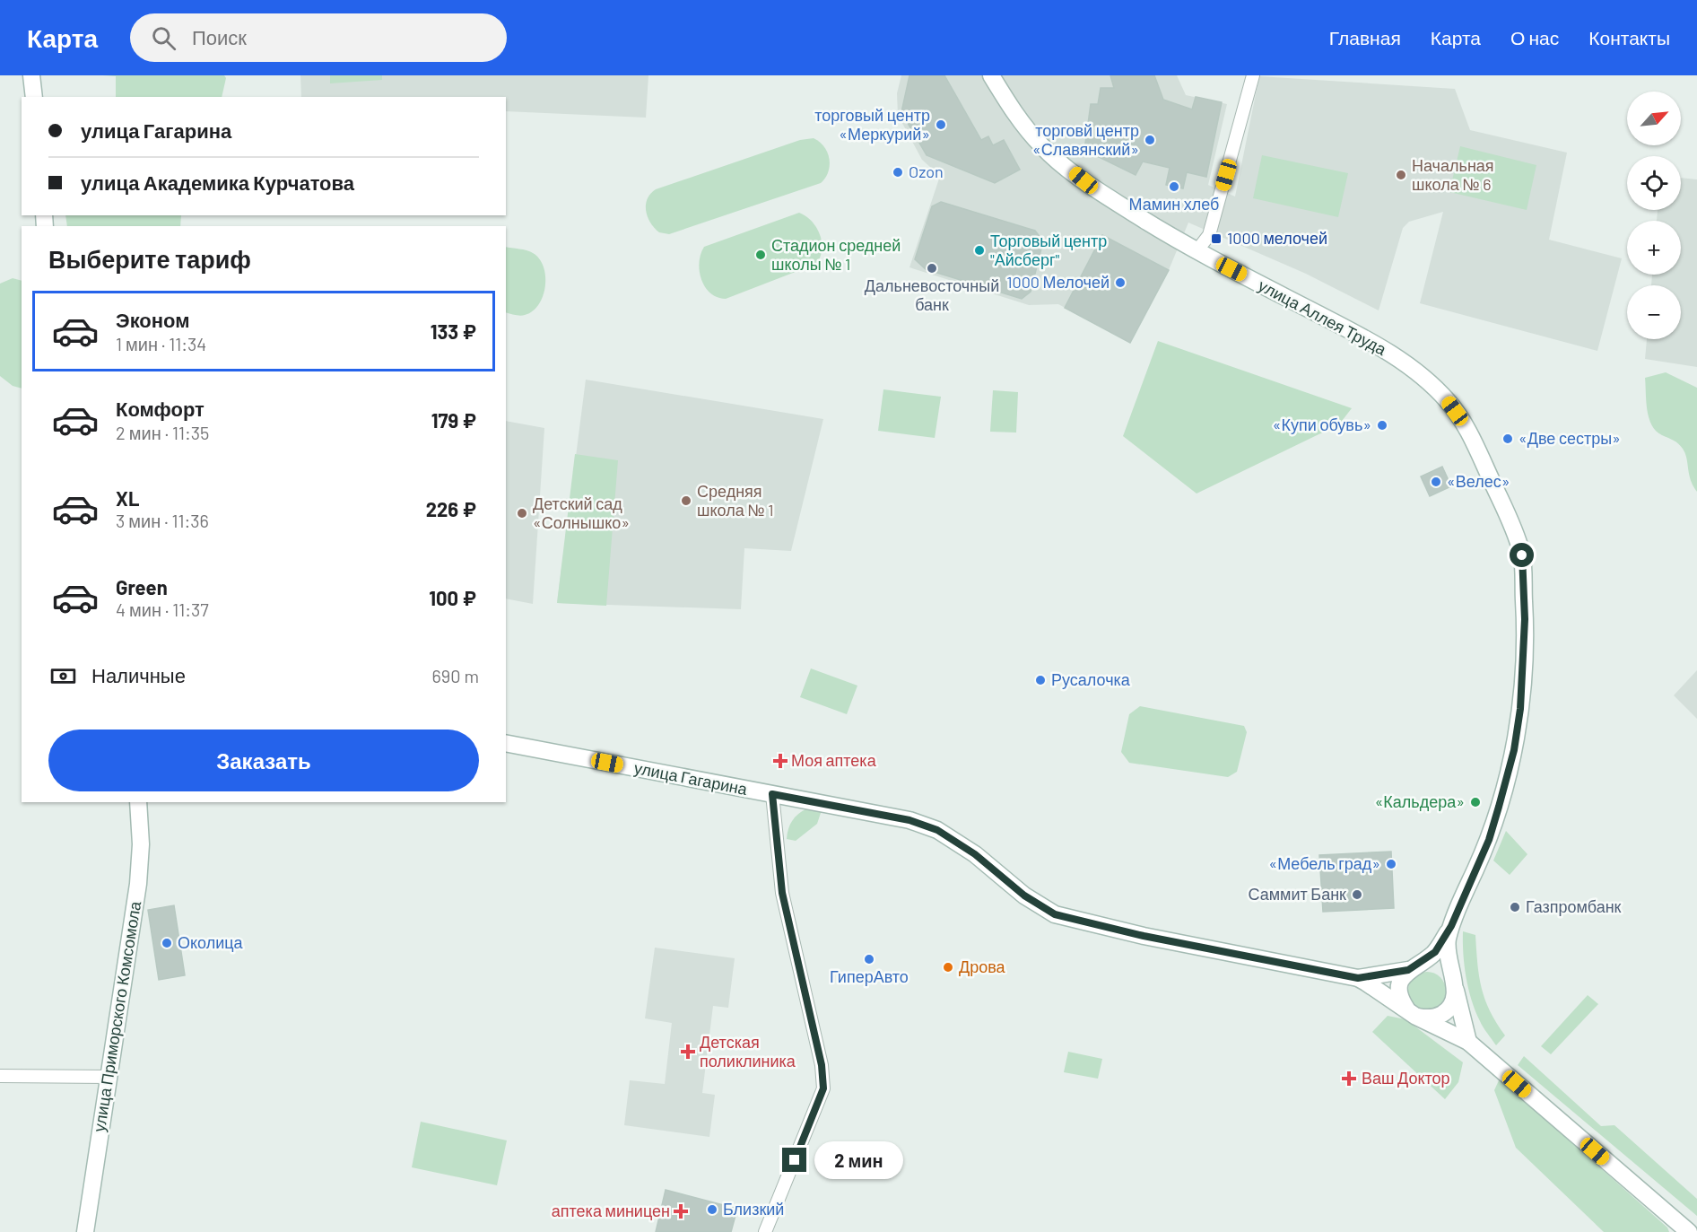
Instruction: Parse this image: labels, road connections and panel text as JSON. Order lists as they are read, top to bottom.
{
  "streets": {
    "street": ["улица Аллея Труда", "улица Гагарина", "улица Приморского Комсомола"]
  },
  "places": {
    "other": [
      "торговый центр «Меркурий»",
      "торговй центр «Славянский»",
      "Ozon",
      "Начальная школа № 6",
      "Мамин хлеб",
      "Торговый центр \"Айсберг\"",
      "Стадион средней школы № 1",
      "Дальневосточный банк",
      "1000 Мелочей",
      "«Купи обувь»",
      "«Две сестры»",
      "«Велес»",
      "Средняя школа № 1",
      "Детский сад «Солнышко»",
      "Русалочка",
      "«Кальдера»",
      "«Мебель град»",
      "Саммит Банк",
      "Газпромбанк",
      "Околица",
      "ГиперАвто",
      "Дрова",
      "Близкий"
    ],
    "transit": ["1000 мелочей"],
    "health": [
      "Моя аптека",
      "Детская поликлиника",
      "Ваш Доктор",
      "аптека миницен"
    ]
  },
  "north": "top right",
  "page": {
    "header": "Карта",
    "search": "Поиск",
    "nav": [
      "Главная",
      "Карта",
      "О нас",
      "Контакты"
    ],
    "map_buttons": ["+", "−"],
    "banner": ["улица Гагарина", "улица Академика Курчатова"],
    "heading": "Выберите тариф",
    "list": [
      {
        "name": "Эконом",
        "note": "1 мин · 11:34",
        "value": "133 ₽"
      },
      {
        "name": "Комфорт",
        "note": "2 мин · 11:35",
        "value": "179 ₽"
      },
      {
        "name": "XL",
        "note": "3 мин · 11:36",
        "value": "226 ₽"
      },
      {
        "name": "Green",
        "note": "4 мин · 11:37",
        "value": "100 ₽"
      }
    ],
    "pay": ["Наличные", "690 m"],
    "buttons": "Заказать",
    "bubble": "2 мин"
  }
}
